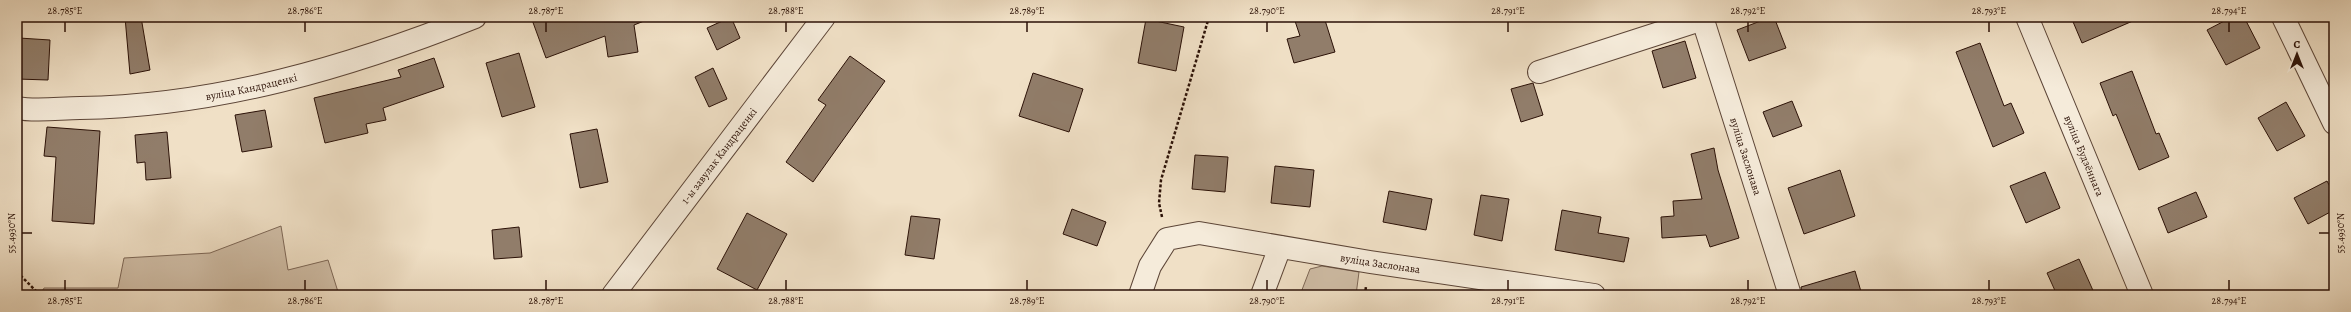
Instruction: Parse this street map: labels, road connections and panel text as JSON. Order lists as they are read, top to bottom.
{
  "streets": {
    "street": [
      "вуліца Кандраценкі",
      "1-ы завулак Кандраценкі",
      "вуліца Заслонава",
      "вуліца Будзённага"
    ]
  },
  "north": "top",
  "coordinates": [
    "28.785°E",
    "28.786°E",
    "28.787°E",
    "28.788°E",
    "28.789°E",
    "28.790°E",
    "28.791°E",
    "28.792°E",
    "28.793°E",
    "28.794°E",
    "55.4930°N"
  ]
}
